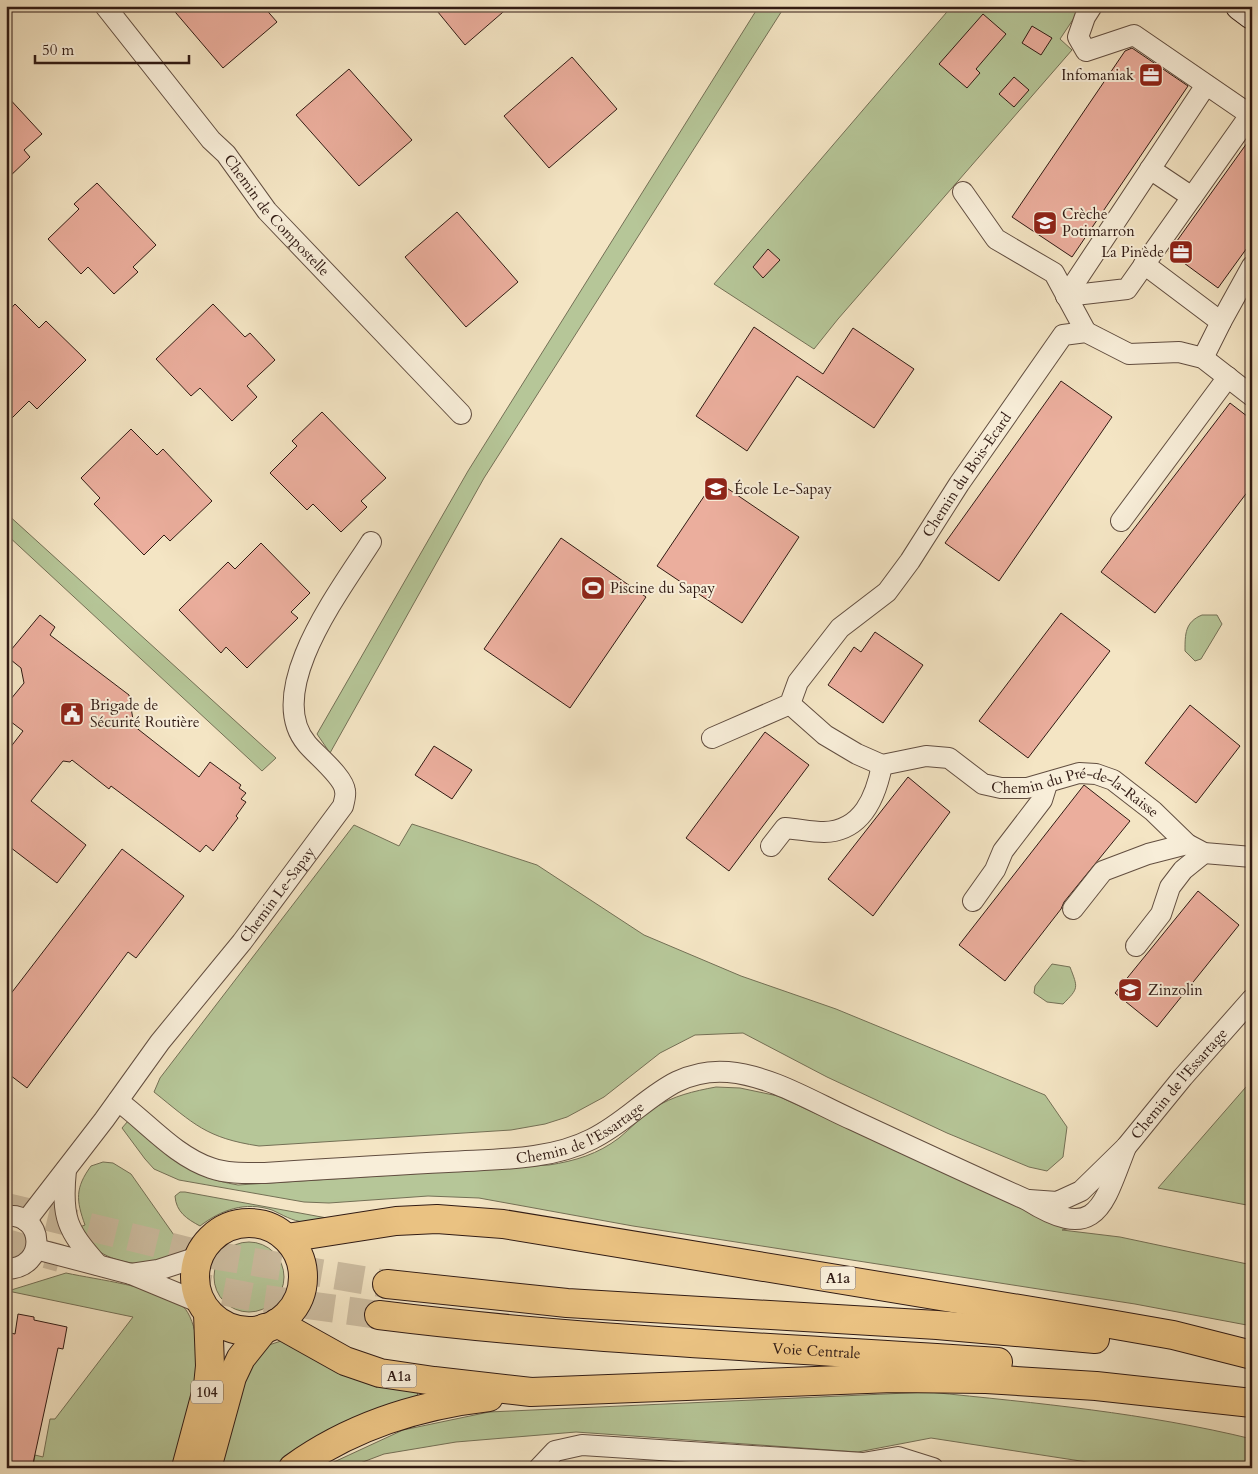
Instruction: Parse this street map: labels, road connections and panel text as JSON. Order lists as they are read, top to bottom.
{
  "streets": {
    "main road": ["A1a", "Voie Centrale", "104"],
    "street": [
      "Chemin de Compostelle",
      "Chemin du Bois-Ecard",
      "Chemin du Pré-de-la-Raisse",
      "Chemin Le-Sapay",
      "Chemin de l'Essartage"
    ]
  },
  "crossings": [
    ["Chemin Le-Sapay", "Chemin de l'Essartage"],
    ["A1a", "Voie Centrale"],
    ["A1a", "104"]
  ],
  "places": {
    "office": ["Infomaniak", "La Pinède"],
    "school or university": ["Crèche Potimarron", "École Le-Sapay", "Zinzolin"],
    "sports": ["Piscine du Sapay"],
    "public building": ["Brigade de Sécurité Routière"]
  },
  "scale_bar": "50 m"
}
